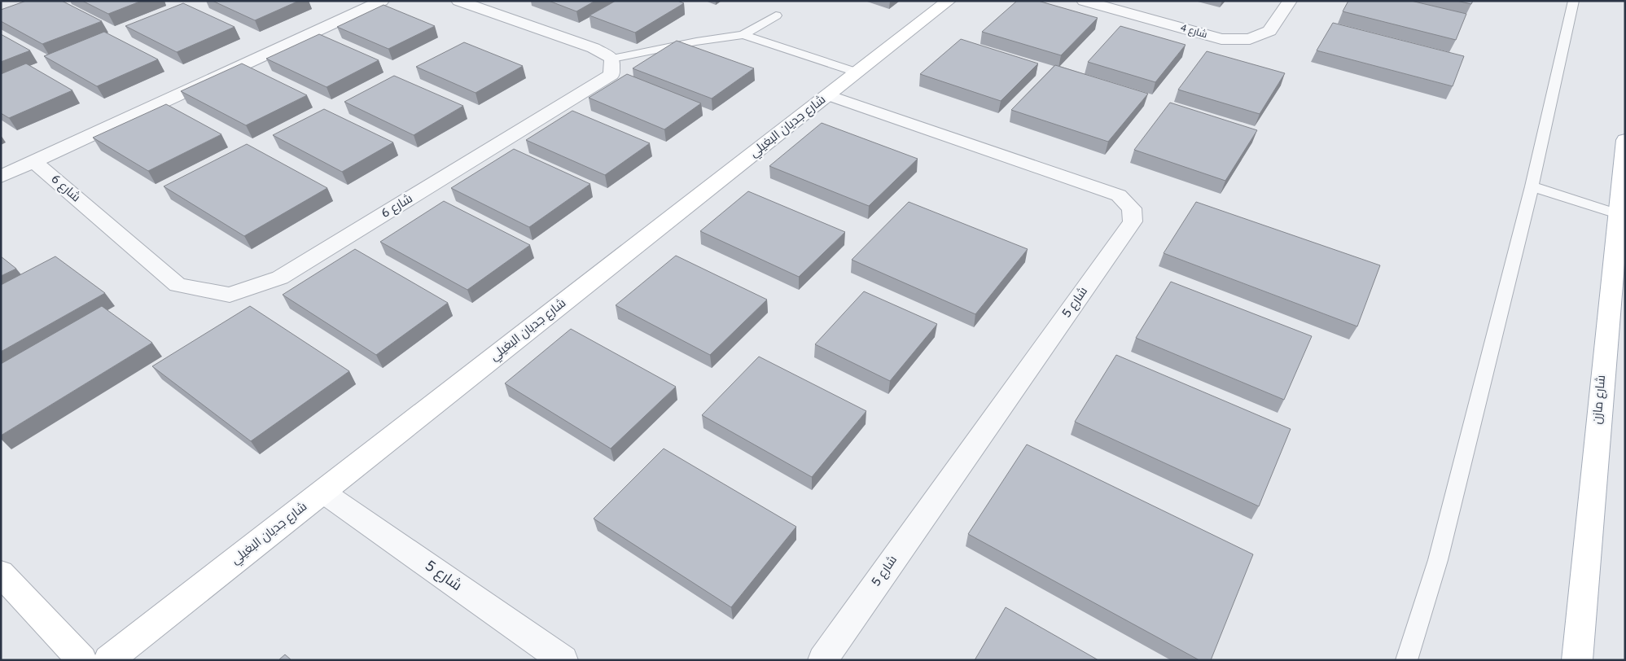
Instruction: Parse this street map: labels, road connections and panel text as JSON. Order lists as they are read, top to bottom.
{
  "streets": {
    "street": [
      "شارع 4",
      "شارع جديان البغيلي",
      "شارع 6",
      "شارع 5",
      "شارع مازن"
    ]
  },
  "crossings": [
    ["شارع جديان البغيلي", "شارع 5"]
  ]
}
